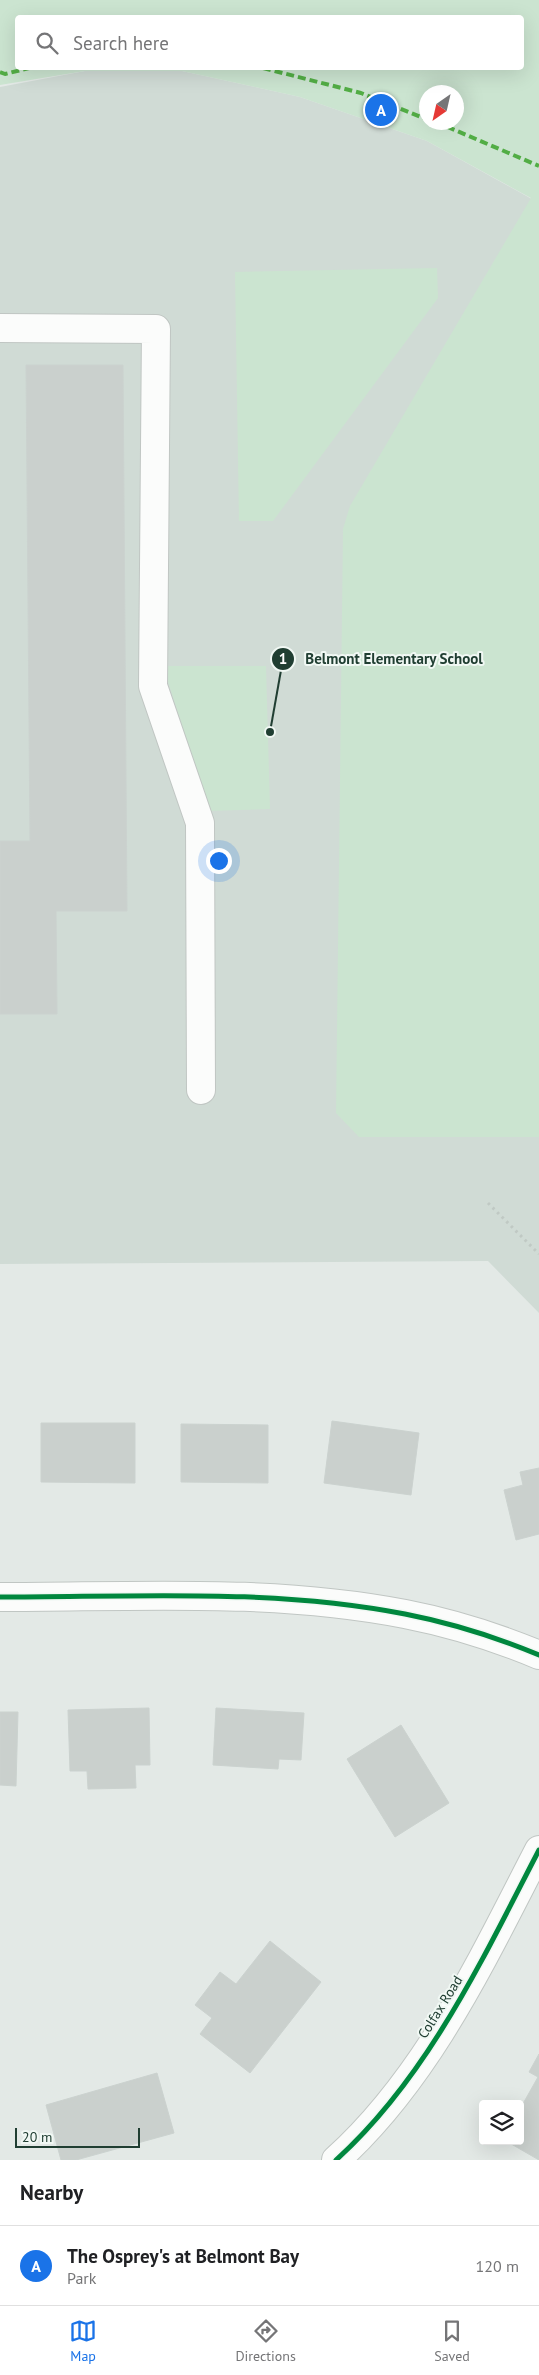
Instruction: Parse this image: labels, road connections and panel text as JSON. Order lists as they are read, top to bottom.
{
  "streets": {
    "street": ["Colfax Road"]
  },
  "places": ["Belmont Elementary School"],
  "scale_bar": "20 m",
  "north": "bottom left",
  "page": {
    "search": "Search here",
    "pins": "A",
    "scale": "20 m",
    "heading": "Nearby",
    "list": [
      {
        "mark": "A",
        "name": "The Osprey's at Belmont Bay",
        "note": "Park",
        "value": "120 m"
      }
    ],
    "nav": ["Map", "Directions", "Saved"]
  }
}
